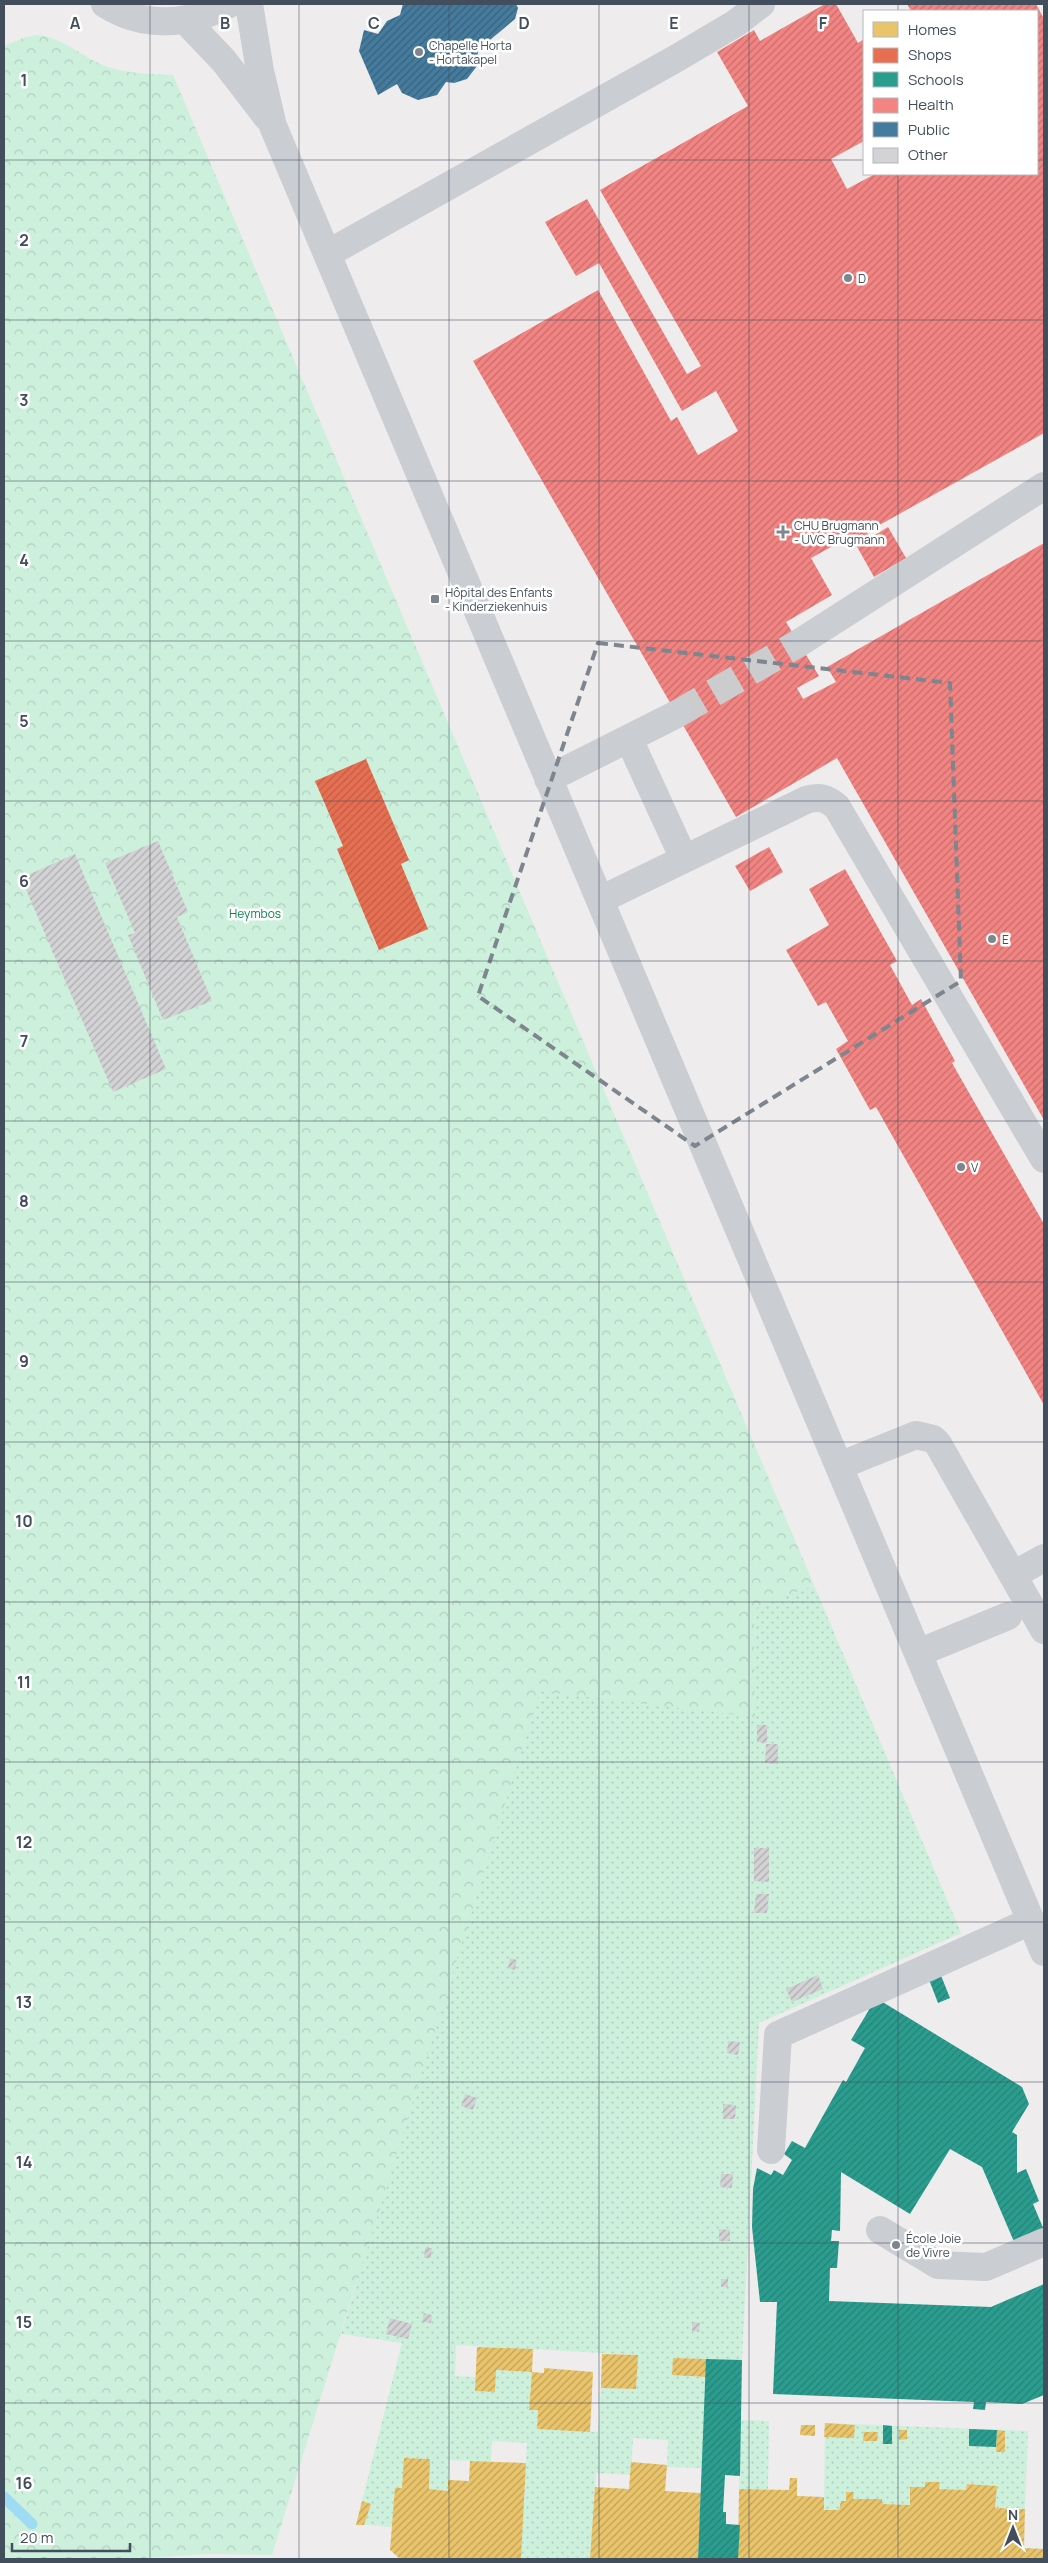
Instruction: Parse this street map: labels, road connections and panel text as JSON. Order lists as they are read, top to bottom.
{
  "parks": ["Heymbos"],
  "places": {
    "other": [
      "Chapelle Horta - Hortakapel",
      "D",
      "E",
      "V",
      "École Joie de Vivre"
    ],
    "health": ["CHU Brugmann - UVC Brugmann"],
    "transit": ["Hôpital des Enfants - Kinderziekenhuis"]
  },
  "legend": [
    "Homes",
    "Shops",
    "Schools",
    "Health",
    "Public",
    "Other"
  ],
  "scale_bar": "20 m",
  "north": "top",
  "grid": {
    "columns": [
      "A",
      "B",
      "C",
      "D",
      "E",
      "F"
    ],
    "rows": [
      "1",
      "2",
      "3",
      "4",
      "5",
      "6",
      "7",
      "8",
      "9",
      "10",
      "11",
      "12",
      "13",
      "14",
      "15",
      "16"
    ]
  }
}
